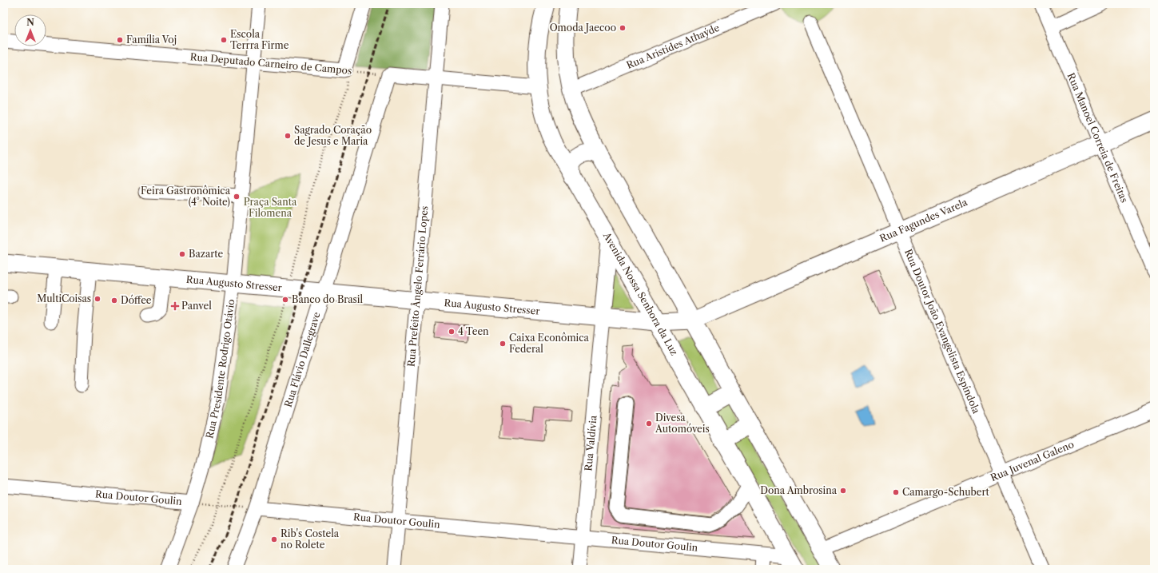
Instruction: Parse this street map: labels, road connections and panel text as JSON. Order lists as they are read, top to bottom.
{
  "streets": {
    "main road": ["Rua Fagundes Varela", "Rua Augusto Stresser", "Avenida Nossa Senhora da Luz"],
    "street": [
      "Rua Aristides Athaýde",
      "Rua Deputado Carneiro de Campos",
      "Rua Manoel Correia de Freitas",
      "Rua Prefeito Ângelo Ferrário Lopes",
      "Rua Doutor João Evangelista Espíndola",
      "Rua Flávio Dallegrave",
      "Rua Presidente Rodrigo Otávio",
      "Rua Valdívia",
      "Rua Juvenal Galeno",
      "Rua Doutor Goulin"
    ]
  },
  "crossings": [
    ["Rua Deputado Carneiro de Campos", "Rua Flávio Dallegrave"],
    ["Rua Deputado Carneiro de Campos", "Rua Presidente Rodrigo Otávio"],
    ["Rua Manoel Correia de Freitas", "Rua Fagundes Varela"],
    ["Rua Fagundes Varela", "Rua Augusto Stresser"],
    ["Rua Fagundes Varela", "Rua Doutor João Evangelista Espíndola"],
    ["Rua Augusto Stresser", "Rua Prefeito Ângelo Ferrário Lopes"],
    ["Rua Augusto Stresser", "Avenida Nossa Senhora da Luz"],
    ["Rua Augusto Stresser", "Rua Flávio Dallegrave"],
    ["Rua Augusto Stresser", "Rua Presidente Rodrigo Otávio"],
    ["Rua Augusto Stresser", "Rua Valdívia"],
    ["Rua Prefeito Ângelo Ferrário Lopes", "Rua Doutor Goulin"],
    ["Avenida Nossa Senhora da Luz", "Rua Doutor Goulin"],
    ["Rua Doutor João Evangelista Espíndola", "Rua Juvenal Galeno"],
    ["Rua Flávio Dallegrave", "Rua Doutor Goulin"],
    ["Rua Presidente Rodrigo Otávio", "Rua Doutor Goulin"],
    ["Rua Valdívia", "Rua Doutor Goulin"]
  ],
  "parks": ["Praça Santa Filomena"],
  "places": {
    "other": [
      "Omoda Jaecoo",
      "Família Voj",
      "Escola Terrra Firme",
      "Sagrado Coração de Jesus e Maria",
      "Feira Gastronômica (4° Noite)",
      "Bazarte",
      "MultiCoisas",
      "Banco do Brasil",
      "Dóffee",
      "4 Teen",
      "Caixa Econômica Federal",
      "Divesa Automóveis",
      "Dona Ambrosina",
      "Camargo-Schubert",
      "Rib's Costela no Rolete"
    ],
    "health": ["Panvel"]
  },
  "north": "top"
}
